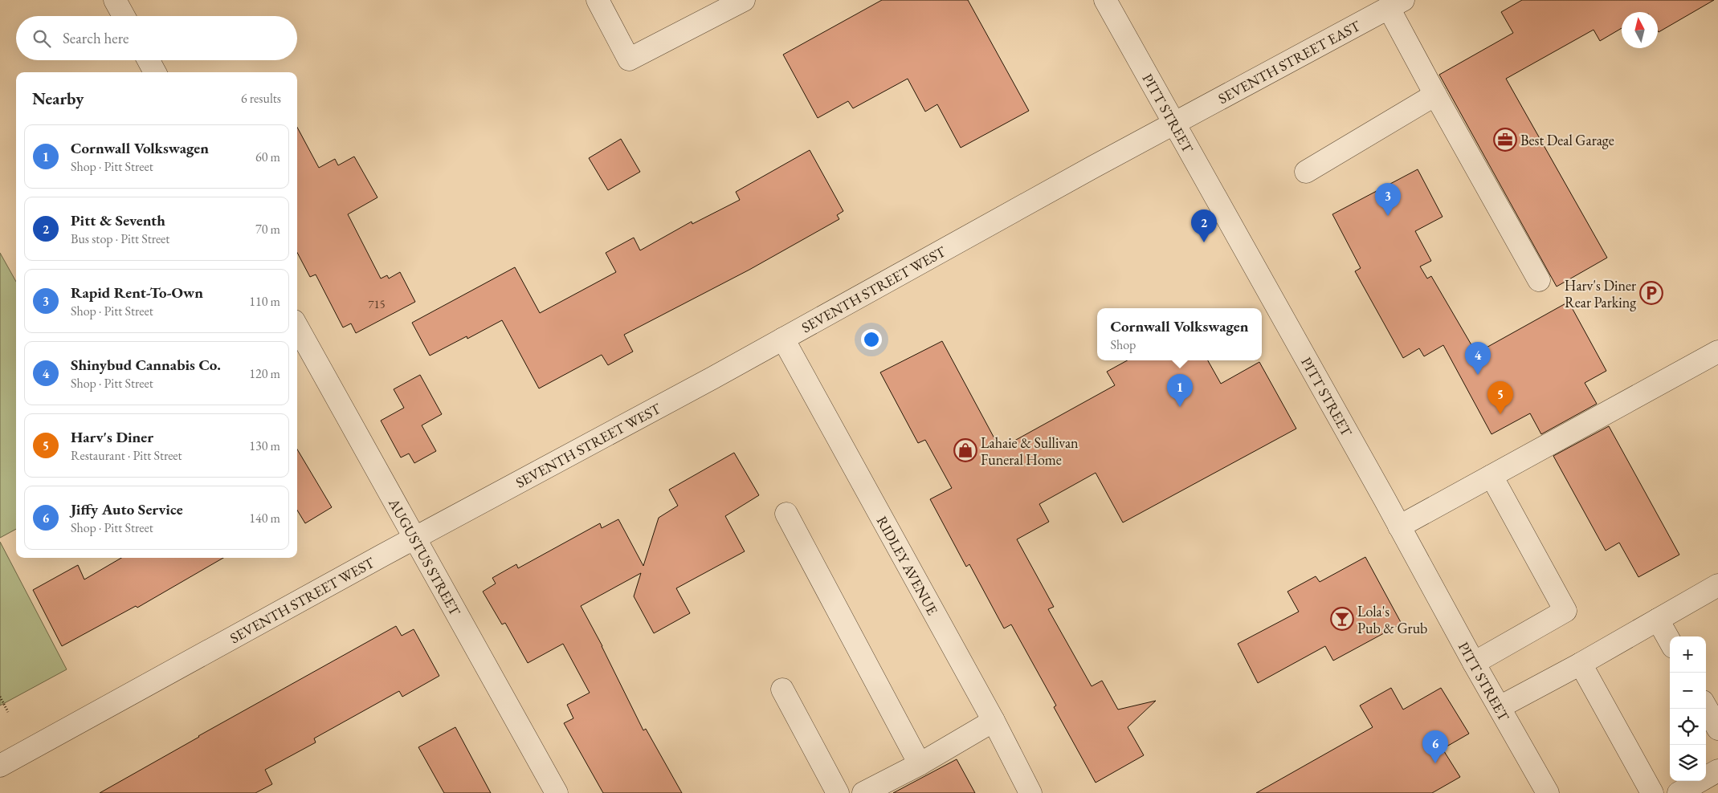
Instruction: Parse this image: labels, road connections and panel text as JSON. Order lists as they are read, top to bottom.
{
  "streets": {
    "street": [
      "SEVENTH STREET EAST",
      "PITT STREET",
      "SEVENTH STREET WEST",
      "AUGUSTUS STREET",
      "RIDLEY AVENUE"
    ]
  },
  "crossings": [
    ["SEVENTH STREET EAST", "PITT STREET"],
    ["SEVENTH STREET EAST", "SEVENTH STREET WEST"],
    ["PITT STREET", "SEVENTH STREET WEST"],
    ["SEVENTH STREET WEST", "AUGUSTUS STREET"],
    ["SEVENTH STREET WEST", "RIDLEY AVENUE"]
  ],
  "places": {
    "office": ["Best Deal Garage"],
    "parking": ["Harv's Diner Rear Parking"],
    "shop": ["Lahaie & Sullivan Funeral Home"],
    "bar": ["Lola's Pub & Grub"]
  },
  "house_numbers": ["715"],
  "north": "top",
  "page": {
    "search": "Search here",
    "heading": ["Nearby", "6 results"],
    "list": [
      {
        "mark": "1",
        "name": "Cornwall Volkswagen",
        "note": "Shop · Pitt Street",
        "value": "60 m"
      },
      {
        "mark": "2",
        "name": "Pitt & Seventh",
        "note": "Bus stop · Pitt Street",
        "value": "70 m"
      },
      {
        "mark": "3",
        "name": "Rapid Rent-To-Own",
        "note": "Shop · Pitt Street",
        "value": "110 m"
      },
      {
        "mark": "4",
        "name": "Shinybud Cannabis Co.",
        "note": "Shop · Pitt Street",
        "value": "120 m"
      },
      {
        "mark": "5",
        "name": "Harv's Diner",
        "note": "Restaurant · Pitt Street",
        "value": "130 m"
      },
      {
        "mark": "6",
        "name": "Jiffy Auto Service",
        "note": "Shop · Pitt Street",
        "value": "140 m"
      }
    ],
    "pins": [
      "3",
      "2",
      "4",
      "1",
      "5",
      "6"
    ],
    "popup": ["Cornwall Volkswagen", "Shop"],
    "map_buttons": ["+", "−"]
  }
}
